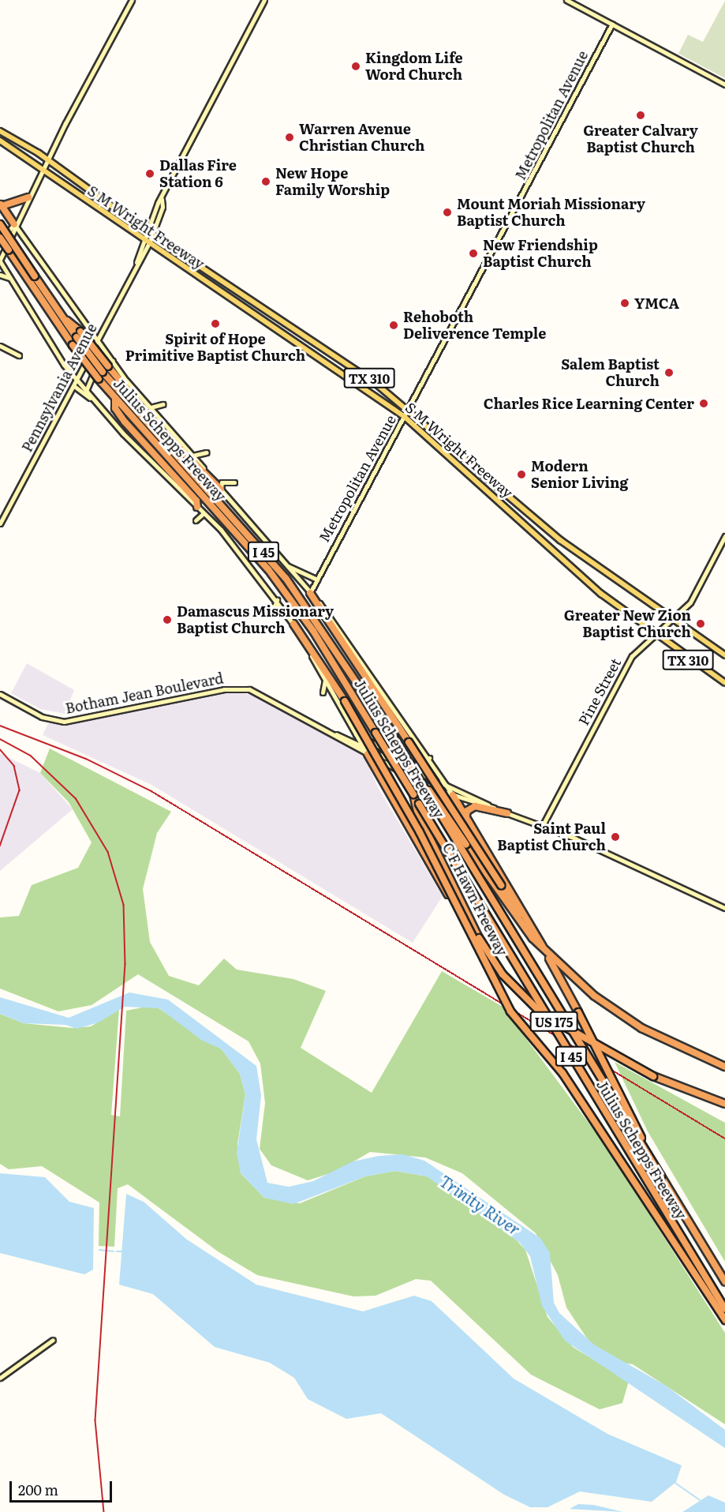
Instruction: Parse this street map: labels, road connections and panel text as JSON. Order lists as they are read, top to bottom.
{
  "streets": {
    "highway": [
      "Julius Schepps Freeway",
      "I 45",
      "C F Hawn Freeway",
      "US 175"
    ],
    "main road": [
      "Metropolitan Avenue",
      "S M Wright Freeway",
      "TX 310",
      "Pennsylvania Avenue",
      "Pine Street",
      "Botham Jean Boulevard"
    ]
  },
  "crossings": [
    ["Metropolitan Avenue", "S M Wright Freeway"],
    ["Metropolitan Avenue", "Julius Schepps Freeway"],
    ["S M Wright Freeway", "Pennsylvania Avenue"],
    ["S M Wright Freeway", "Pine Street"],
    ["Pennsylvania Avenue", "Julius Schepps Freeway"],
    ["Julius Schepps Freeway", "Botham Jean Boulevard"],
    ["Julius Schepps Freeway", "C F Hawn Freeway"]
  ],
  "water": ["Trinity River"],
  "places": [
    "Kingdom Life Word Church",
    "Greater Calvary Baptist Church",
    "Warren Avenue Christian Church",
    "Dallas Fire Station 6",
    "New Hope Family Worship",
    "Mount Moriah Missionary Baptist Church",
    "New Friendship Baptist Church",
    "YMCA",
    "Spirit of Hope Primitive Baptist Church",
    "Rehoboth Deliverence Temple",
    "Salem Baptist Church",
    "Charles Rice Learning Center",
    "Modern Senior Living",
    "Damascus Missionary Baptist Church",
    "Greater New Zion Baptist Church",
    "Saint Paul Baptist Church"
  ],
  "scale_bar": "200 m"
}
